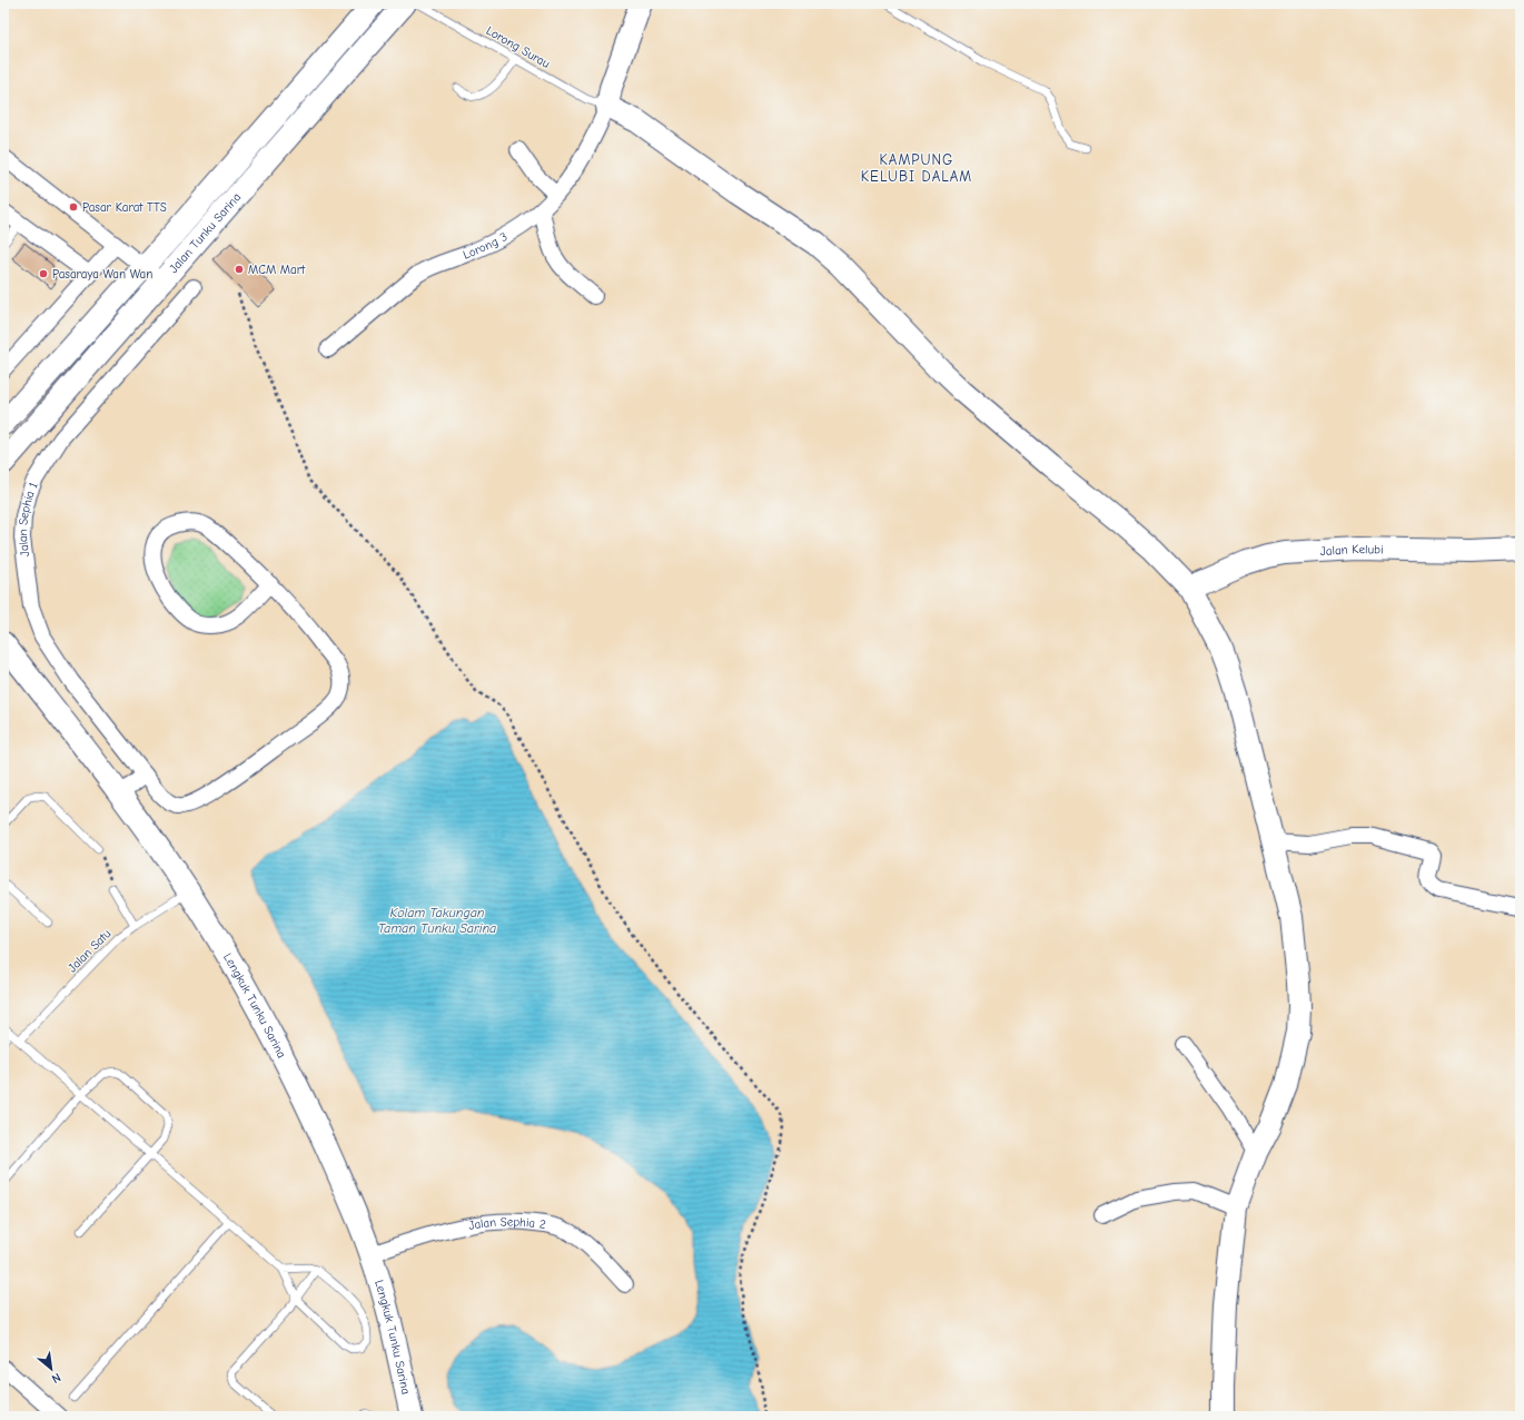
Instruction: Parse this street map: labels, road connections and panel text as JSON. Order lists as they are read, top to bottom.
{
  "streets": {
    "street": [
      "Jalan Tunku Sarina",
      "Lorong 3",
      "Jalan Sephia 1",
      "Jalan Kelubi",
      "Lengkuk Tunku Sarina",
      "Jalan Sephia 2"
    ],
    "lane": ["Lorong Surau", "Jalan Satu"]
  },
  "crossings": [
    ["Lorong Surau", "Lorong 3"],
    ["Jalan Satu", "Lengkuk Tunku Sarina"],
    ["Lengkuk Tunku Sarina", "Jalan Sephia 2"]
  ],
  "districts": ["KAMPUNG KELUBI DALAM"],
  "water": ["Kolam Takungan Taman Tunku Sarina"],
  "places": ["Pasar Karat TTS", "MCM Mart", "Pasaraya Wan Wan"],
  "north": "bottom right"
}
